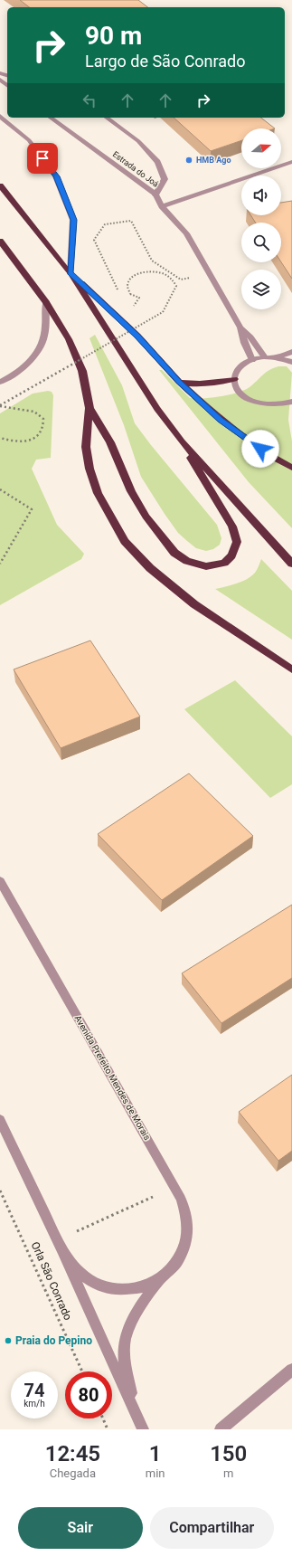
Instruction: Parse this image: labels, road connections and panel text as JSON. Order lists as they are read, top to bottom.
{
  "streets": {
    "street": ["Estrada do Joá", "Avenida Prefeito Mendes de Morais"],
    "path": ["Orla São Conrado"]
  },
  "places": ["HMB Ago", "Praia do Pepino"],
  "north": "right",
  "page": {
    "turn": ["90 m", "Largo de São Conrado"],
    "speed": "74 km/h",
    "limit": "80",
    "eta": [
      "12:45",
      "Chegada",
      "1",
      "min",
      "150",
      "m"
    ],
    "buttons": ["Sair", "Compartilhar"]
  }
}
